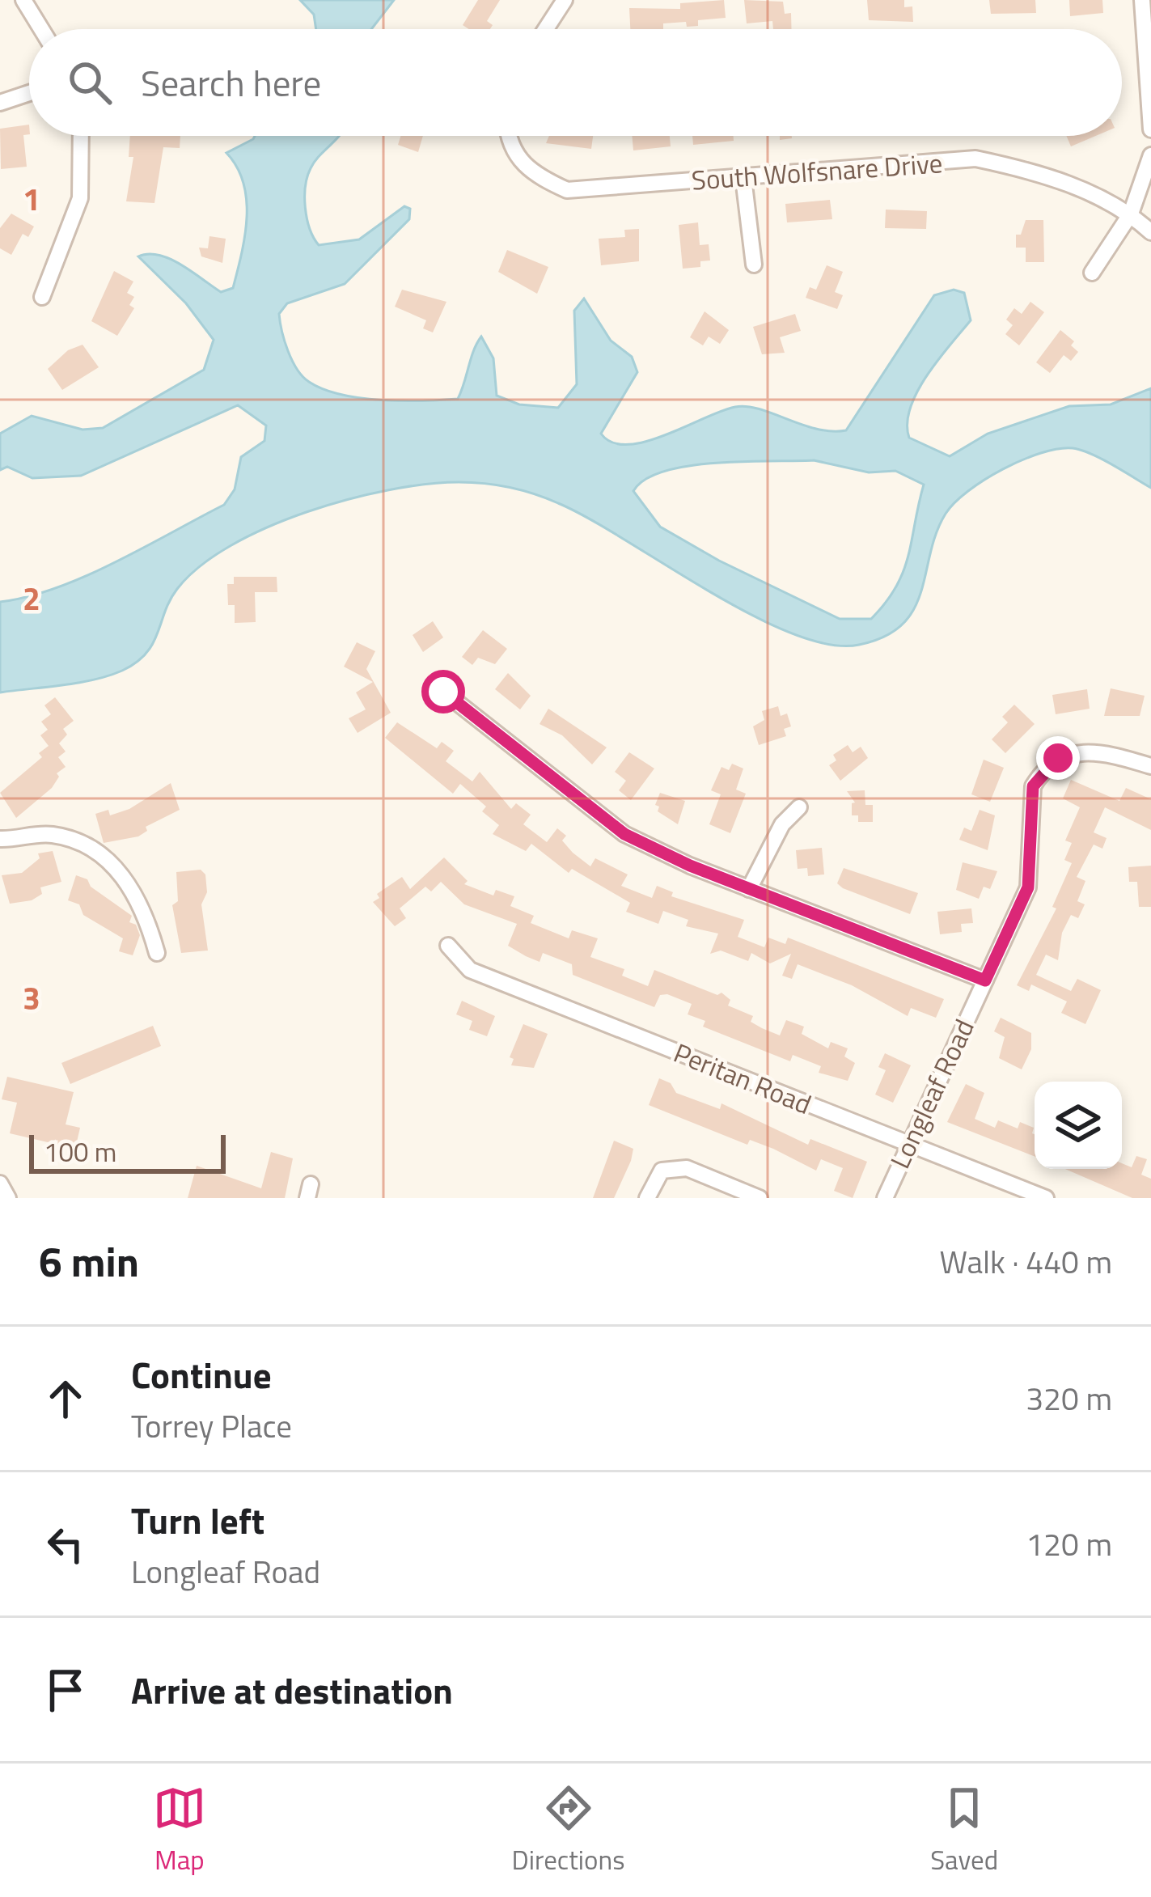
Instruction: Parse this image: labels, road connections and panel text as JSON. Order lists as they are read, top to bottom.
{
  "streets": {
    "street": ["South Wolfsnare Drive", "Peritan Road", "Longleaf Road"]
  },
  "crossings": [
    ["Peritan Road", "Longleaf Road"]
  ],
  "scale_bar": "100 m",
  "page": {
    "search": "Search here",
    "scale": "100 m",
    "heading": ["6 min", "Walk · 440 m"],
    "list": [
      ["Continue", "Torrey Place", "320 m"],
      ["Turn left", "Longleaf Road", "120 m"],
      "Arrive at destination"
    ],
    "nav": ["Map", "Directions", "Saved"]
  },
  "grid": {
    "rows": ["1", "2", "3"]
  }
}
